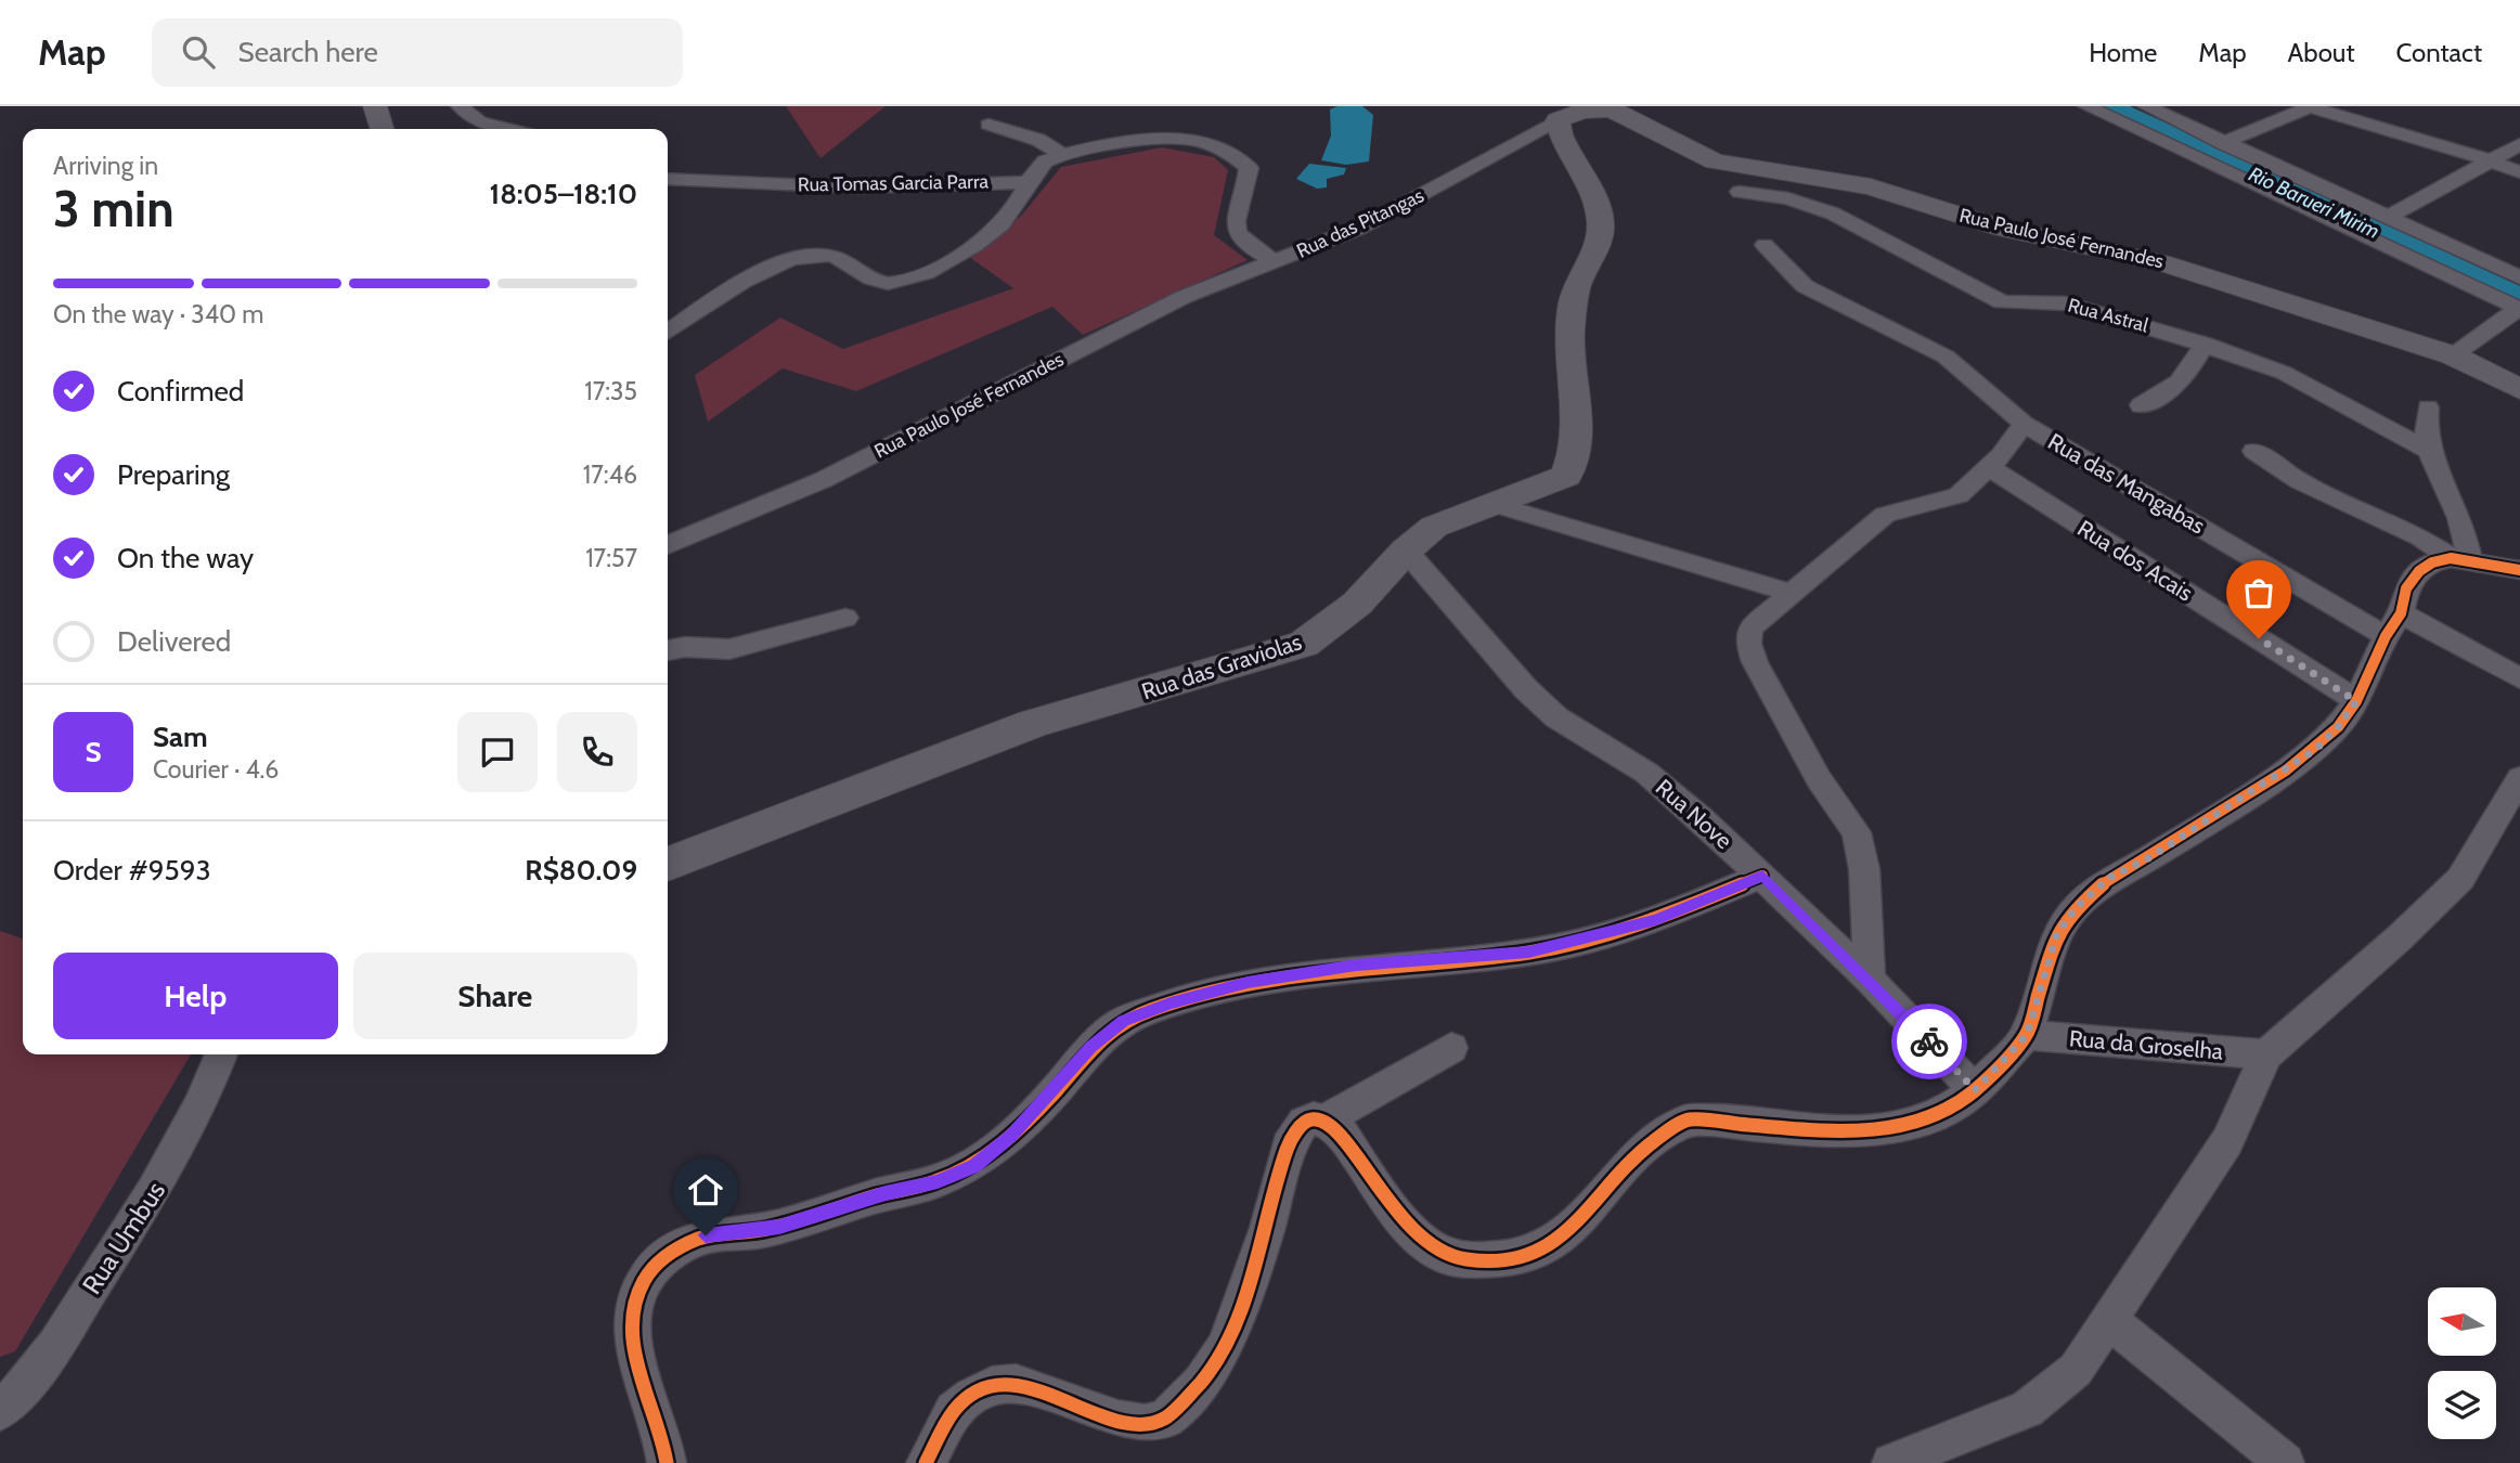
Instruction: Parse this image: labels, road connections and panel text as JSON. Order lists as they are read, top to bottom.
{
  "streets": {
    "main road": ["Rua Paulo José Fernandes", "Rua das Graviolas"],
    "street": [
      "Rua Tomas Garcia Parra",
      "Rua das Pitangas",
      "Rua Astral",
      "Rua das Mangabas",
      "Rua dos Acais",
      "Rua Nove",
      "Rua da Groselha",
      "Rua Umbus"
    ]
  },
  "crossings": [
    ["Rua das Pitangas", "Rua Paulo José Fernandes"],
    ["Rua das Pitangas", "Rua das Graviolas"],
    ["Rua Paulo José Fernandes", "Rua das Graviolas"],
    ["Rua das Mangabas", "Rua dos Acais"],
    ["Rua das Mangabas", "Rua Nove"],
    ["Rua das Graviolas", "Rua Nove"]
  ],
  "water": ["Rio Barueri Mirim"],
  "north": "left",
  "page": {
    "header": "Map",
    "search": "Search here",
    "nav": [
      "Home",
      "Map",
      "About",
      "Contact"
    ],
    "heading": ["3 min", "Arriving in", "18:05–18:10"],
    "panel": [
      "Sam",
      "Courier · 4.6",
      "Order #9593",
      "R$80.09"
    ],
    "bar": "On the way · 340 m",
    "list": [
      ["Confirmed", "17:35"],
      ["Preparing", "17:46"],
      ["On the way", "17:57"],
      "Delivered"
    ],
    "round": "S",
    "buttons": ["Help", "Share"]
  }
}
